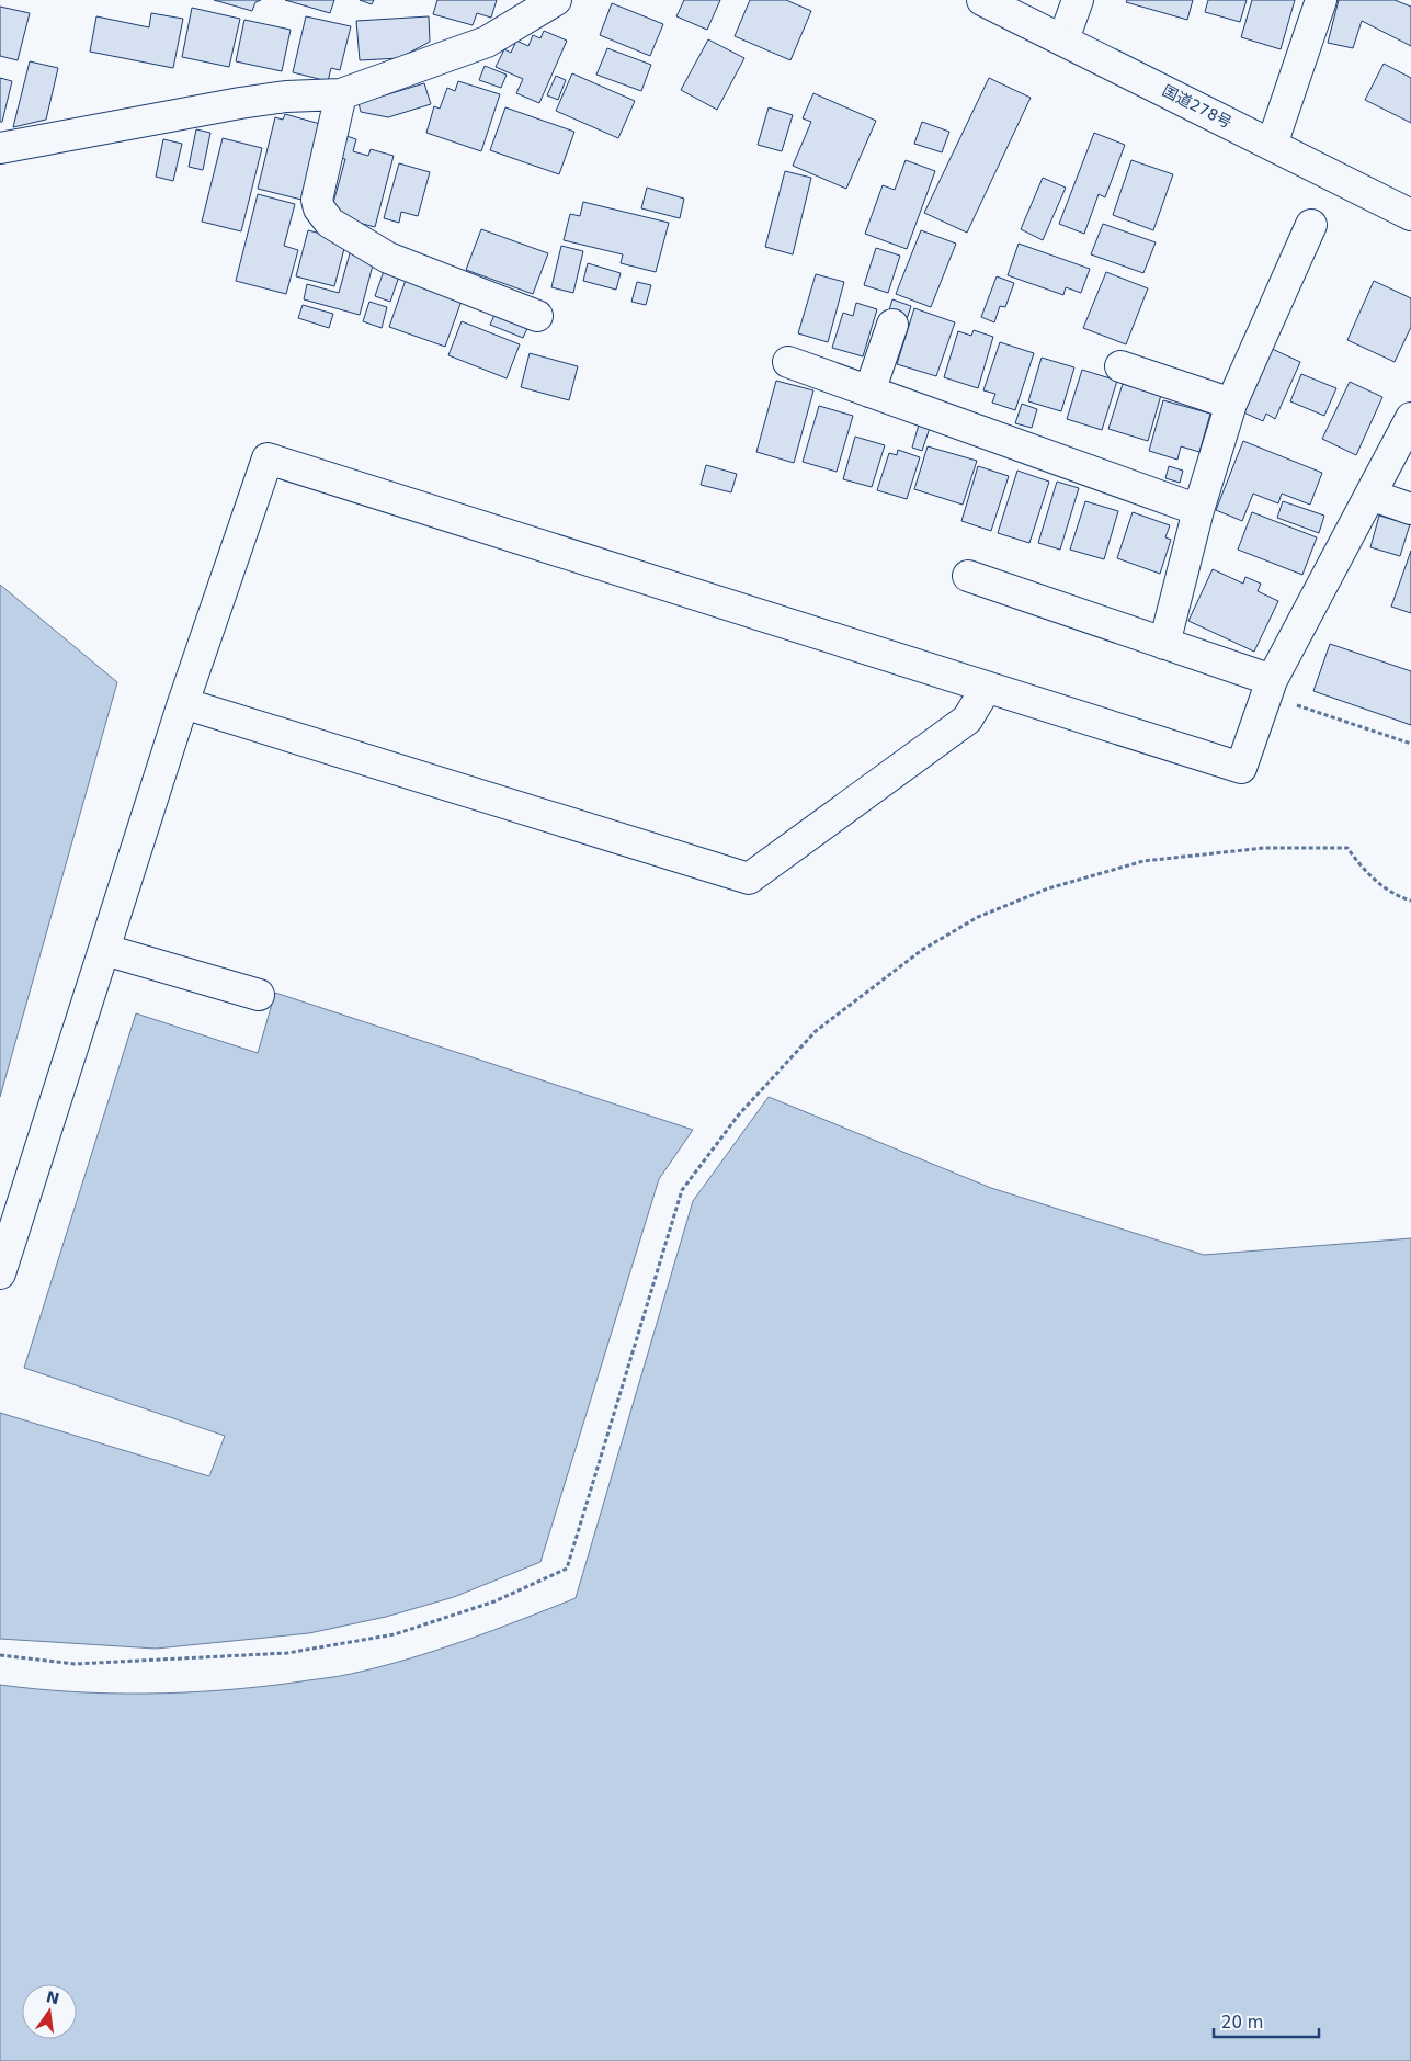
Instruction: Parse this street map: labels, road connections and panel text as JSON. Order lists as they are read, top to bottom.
{
  "streets": {
    "main road": ["国道278号"]
  },
  "scale_bar": "20 m",
  "north": "top"
}
